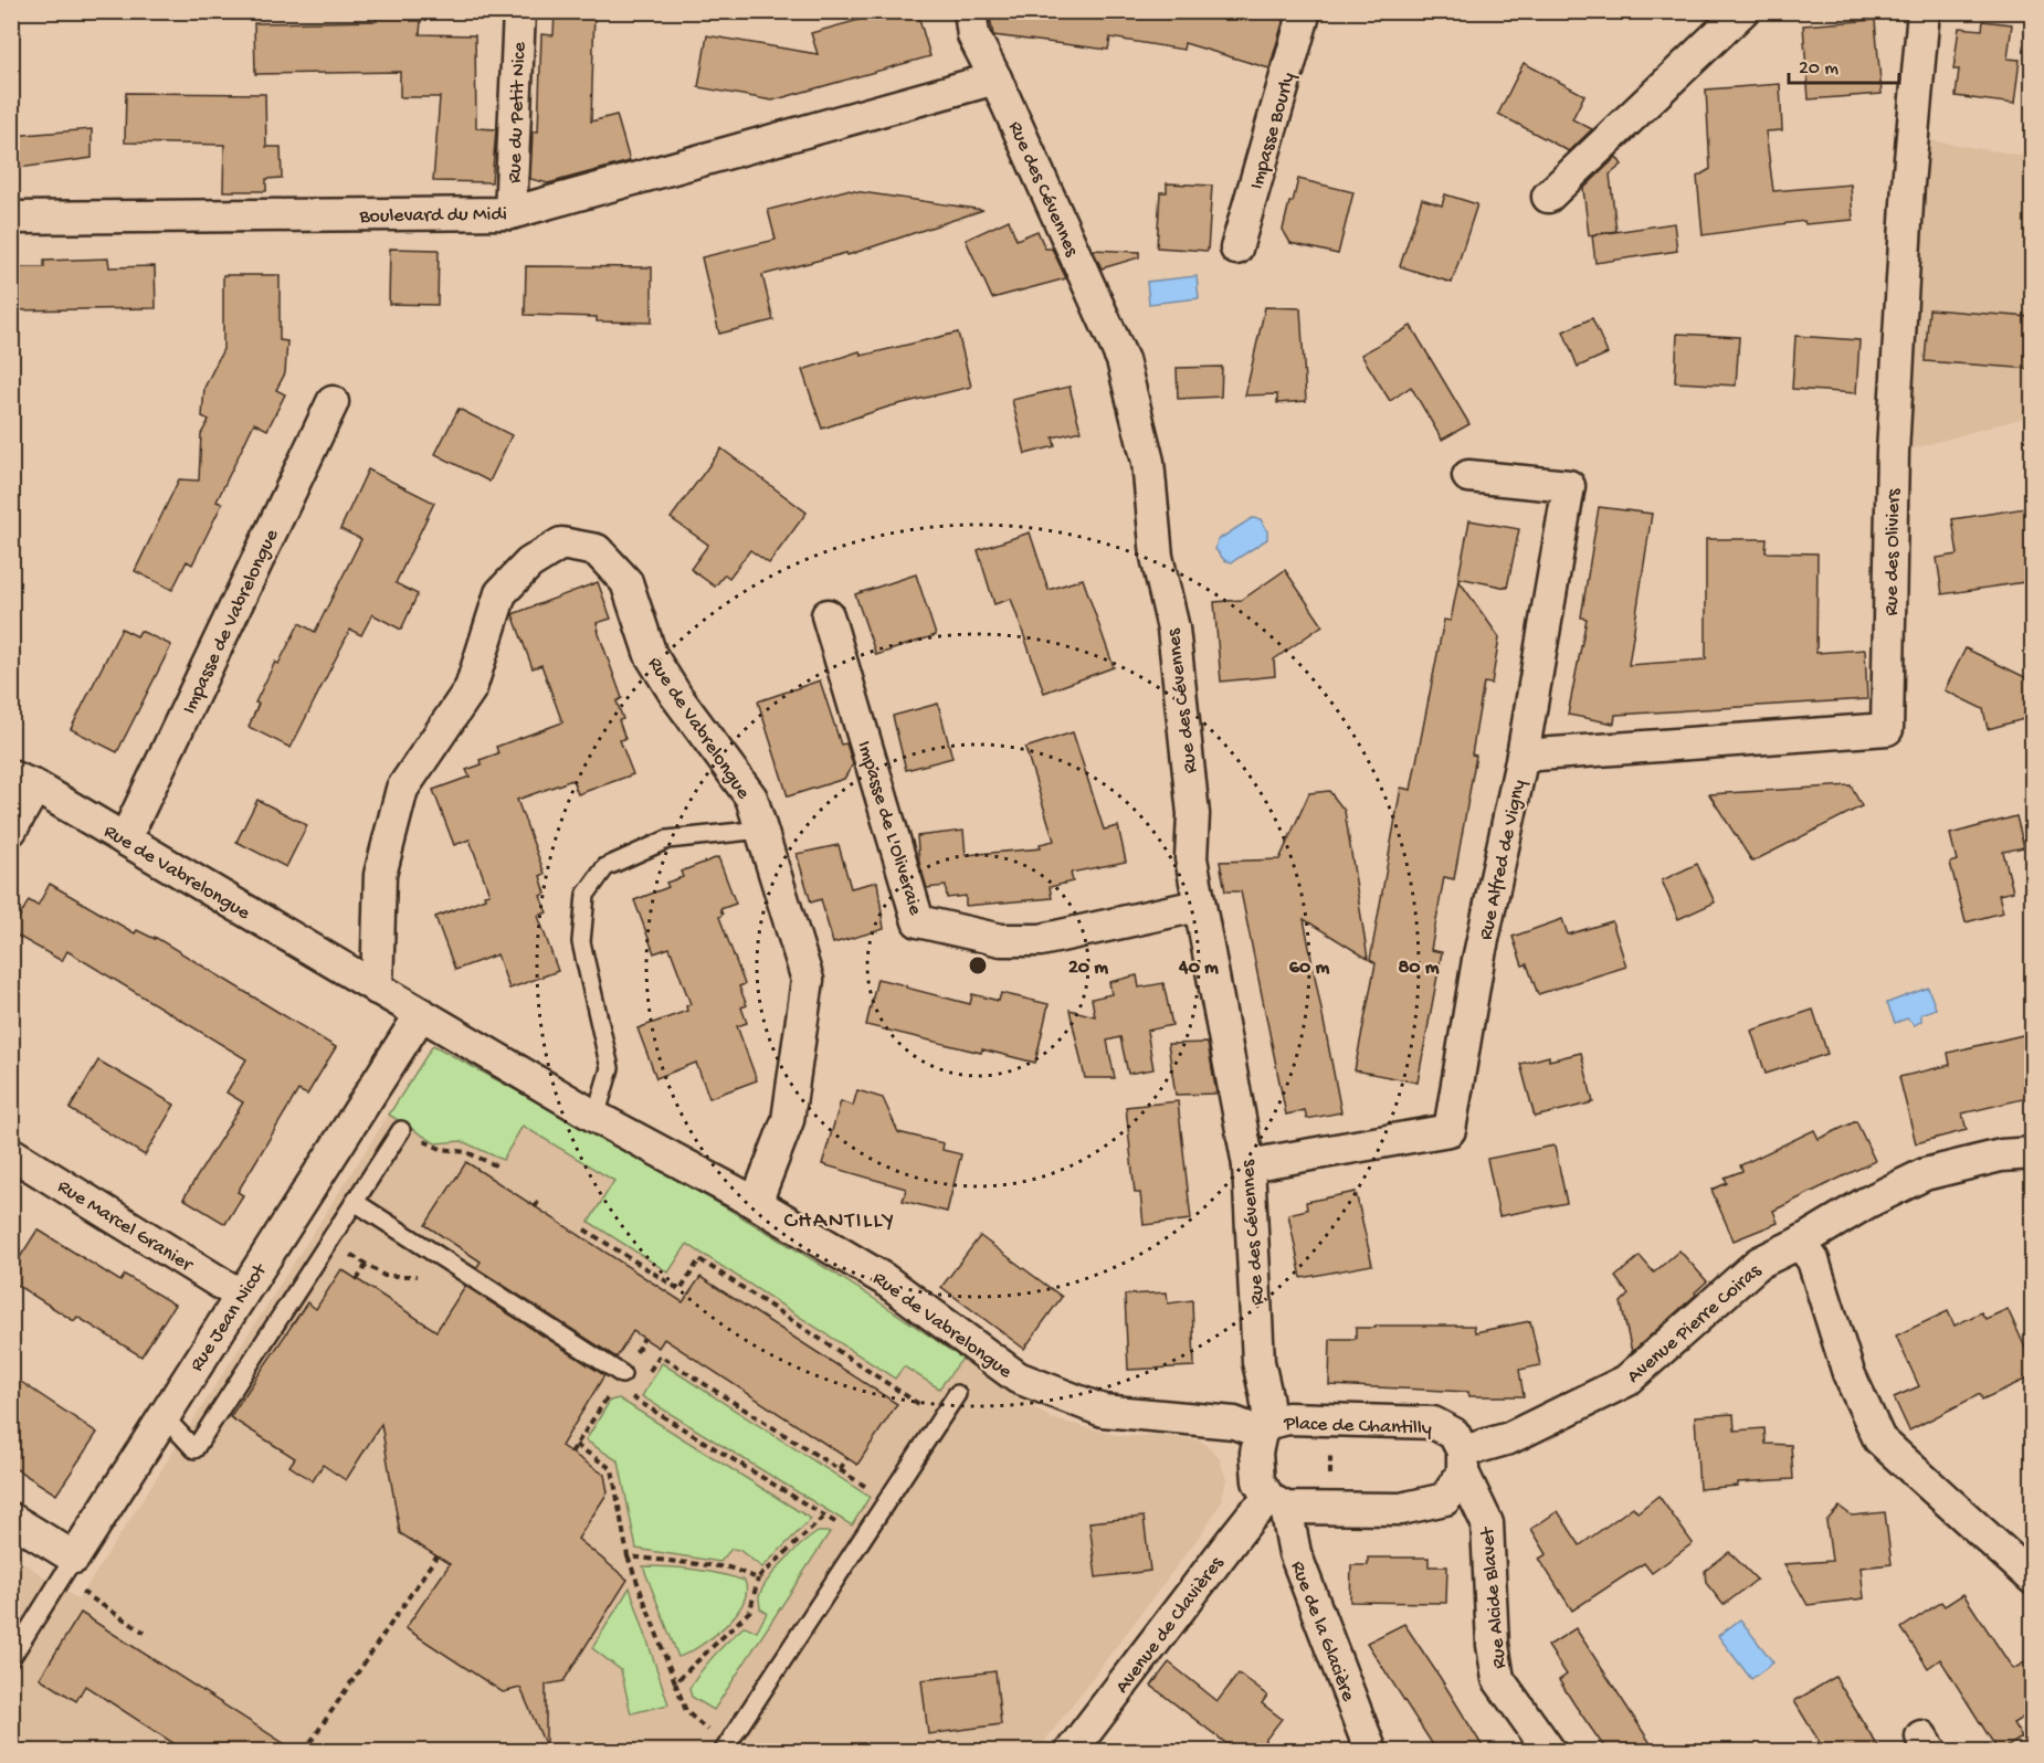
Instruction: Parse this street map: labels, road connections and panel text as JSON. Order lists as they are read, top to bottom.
{
  "streets": {
    "street": [
      "Rue du Petit Nice",
      "Impasse Bourly",
      "Rue des Cévennes",
      "Boulevard du Midi",
      "Rue des Oliviers",
      "Impasse de Vabrelongue",
      "Rue de Vabrelongue",
      "Impasse de L'Oliveraie",
      "Rue Alfred de Vigny",
      "Rue Marcel Granier",
      "Rue Jean Nicot",
      "Avenue Pierre Coiras",
      "Place de Chantilly",
      "Rue Alcide Blavet",
      "Avenue de Clavières",
      "Rue de la Glacière"
    ]
  },
  "crossings": [
    ["Rue du Petit Nice", "Boulevard du Midi"],
    ["Rue des Cévennes", "Boulevard du Midi"],
    ["Rue des Cévennes", "Rue de Vabrelongue"],
    ["Rue des Cévennes", "Impasse de L'Oliveraie"],
    ["Rue des Cévennes", "Rue Alfred de Vigny"],
    ["Rue des Cévennes", "Place de Chantilly"],
    ["Rue des Oliviers", "Rue Alfred de Vigny"],
    ["Impasse de Vabrelongue", "Rue de Vabrelongue"],
    ["Rue de Vabrelongue", "Rue Jean Nicot"],
    ["Rue de Vabrelongue", "Place de Chantilly"],
    ["Rue Marcel Granier", "Rue Jean Nicot"],
    ["Avenue Pierre Coiras", "Place de Chantilly"],
    ["Avenue Pierre Coiras", "Rue Alcide Blavet"],
    ["Place de Chantilly", "Rue Alcide Blavet"],
    ["Place de Chantilly", "Avenue de Clavières"],
    ["Place de Chantilly", "Rue de la Glacière"],
    ["Avenue de Clavières", "Rue de la Glacière"]
  ],
  "districts": ["CHANTILLY"],
  "scale_bar": "20 m",
  "rings": [
    "20 m",
    "40 m",
    "60 m",
    "80 m"
  ]
}
